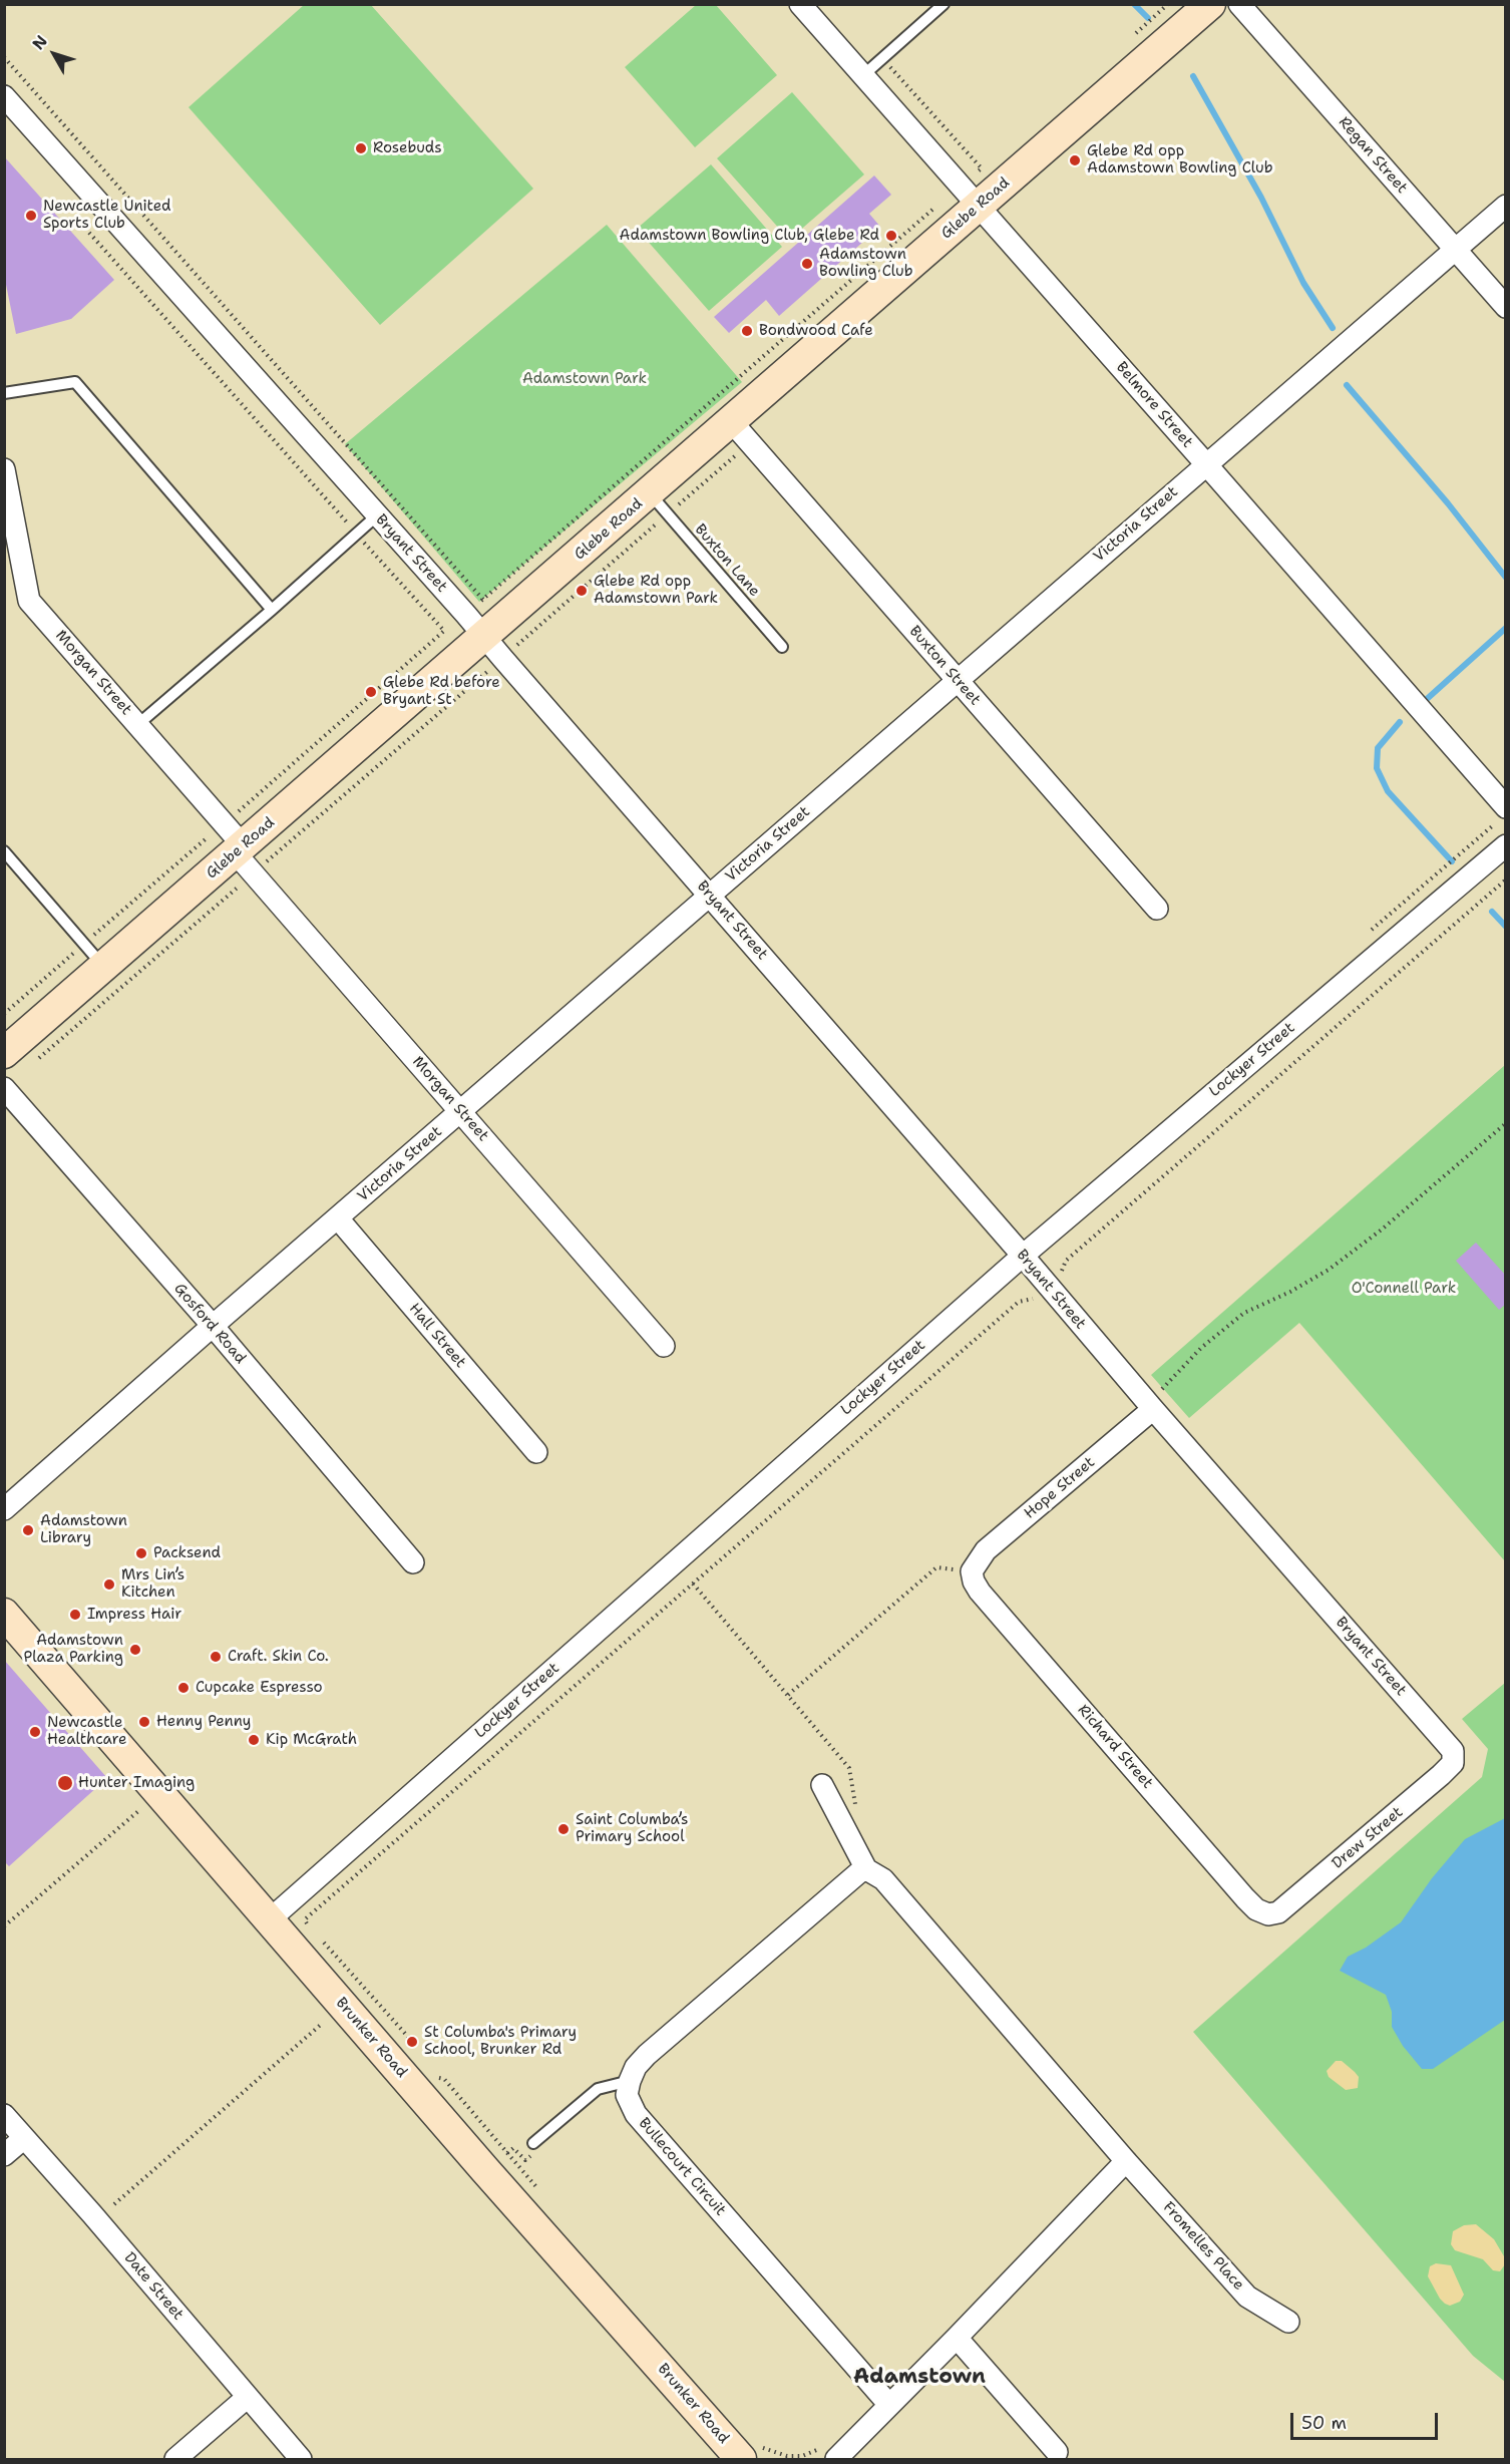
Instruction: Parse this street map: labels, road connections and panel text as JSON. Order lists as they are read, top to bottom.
{
  "streets": {
    "main road": ["Glebe Road", "Brunker Road"],
    "street": [
      "Regan Street",
      "Belmore Street",
      "Victoria Street",
      "Bryant Street",
      "Buxton Street",
      "Morgan Street",
      "Lockyer Street",
      "Gosford Road",
      "Hall Street",
      "Hope Street",
      "Richard Street",
      "Drew Street",
      "Bullecourt Circuit",
      "Fromelles Place",
      "Date Street"
    ],
    "lane": ["Buxton Lane"]
  },
  "crossings": [
    ["Regan Street", "Victoria Street"],
    ["Glebe Road", "Belmore Street"],
    ["Glebe Road", "Bryant Street"],
    ["Glebe Road", "Buxton Lane"],
    ["Glebe Road", "Buxton Street"],
    ["Glebe Road", "Morgan Street"],
    ["Belmore Street", "Victoria Street"],
    ["Victoria Street", "Bryant Street"],
    ["Victoria Street", "Buxton Street"],
    ["Victoria Street", "Morgan Street"],
    ["Victoria Street", "Gosford Road"],
    ["Victoria Street", "Hall Street"],
    ["Bryant Street", "Lockyer Street"],
    ["Bryant Street", "Hope Street"],
    ["Bryant Street", "Drew Street"],
    ["Lockyer Street", "Brunker Road"],
    ["Hope Street", "Richard Street"],
    ["Richard Street", "Drew Street"]
  ],
  "districts": ["Adamstown"],
  "parks": ["Adamstown Park", "O'Connell Park"],
  "places": [
    "Rosebuds",
    "Glebe Rd opp Adamstown Bowling Club",
    "Newcastle United Sports Club",
    "Adamstown Bowling Club, Glebe Rd",
    "Adamstown Bowling Club",
    "Bondwood Cafe",
    "Glebe Rd opp Adamstown Park",
    "Glebe Rd before Bryant St",
    "Adamstown Library",
    "Packsend",
    "Mrs Lin’s Kitchen",
    "Impress Hair",
    "Adamstown Plaza Parking",
    "Craft. Skin Co.",
    "Cupcake Espresso",
    "Henny Penny",
    "Newcastle Healthcare",
    "Kip McGrath",
    "Hunter Imaging",
    "Saint Columba’s Primary School",
    "St Columba's Primary School, Brunker Rd"
  ],
  "scale_bar": "50 m",
  "north": "top left"
}
